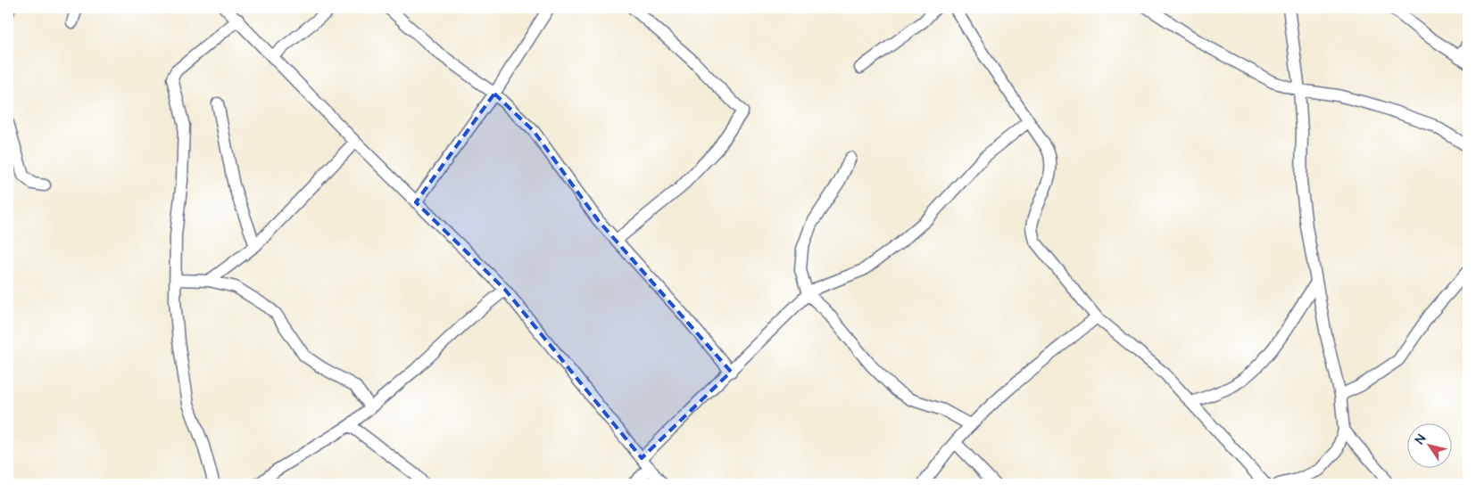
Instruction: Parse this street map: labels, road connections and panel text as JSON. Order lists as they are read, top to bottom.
{
  "north": "top left"
}
